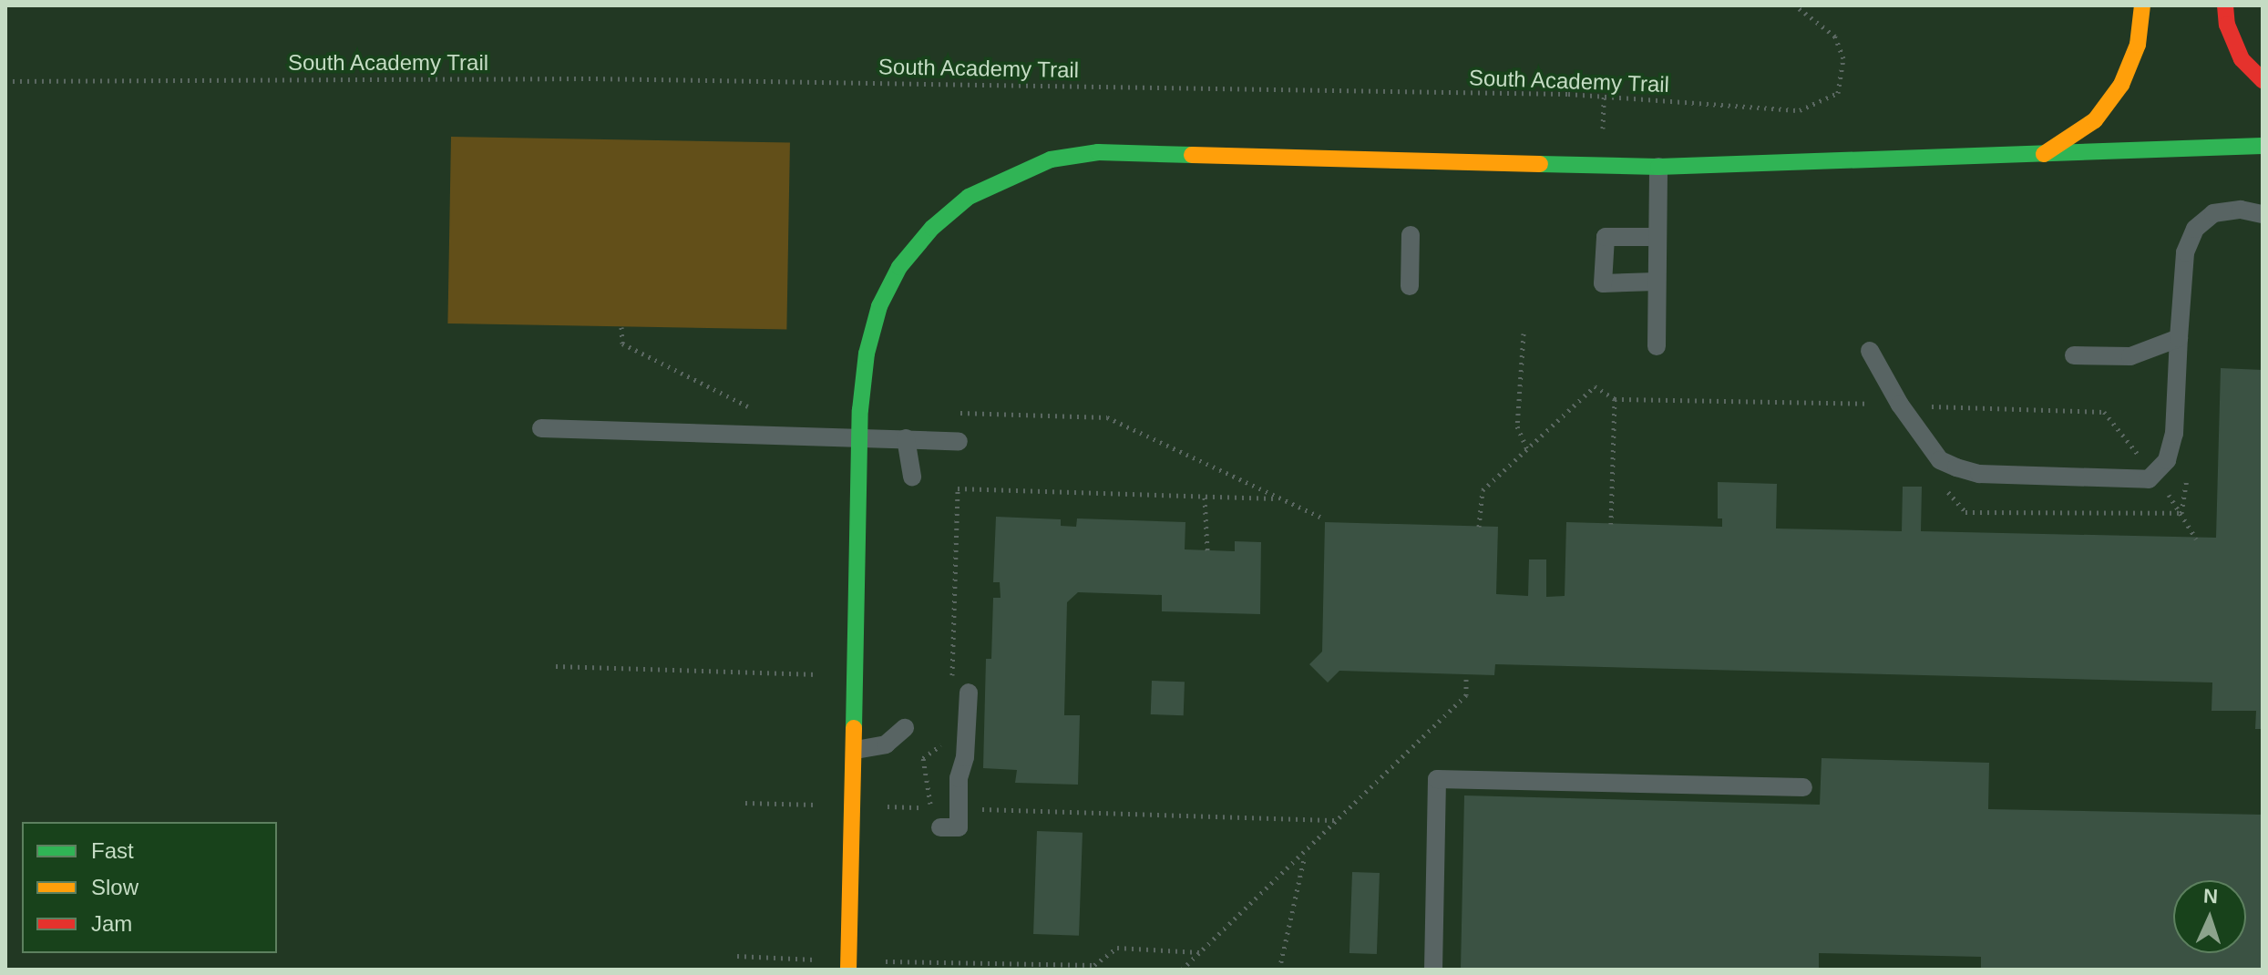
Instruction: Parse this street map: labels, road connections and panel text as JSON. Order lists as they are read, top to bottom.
{
  "streets": {
    "path": ["South Academy Trail"]
  },
  "legend": ["Fast", "Slow", "Jam"],
  "north": "top"
}
